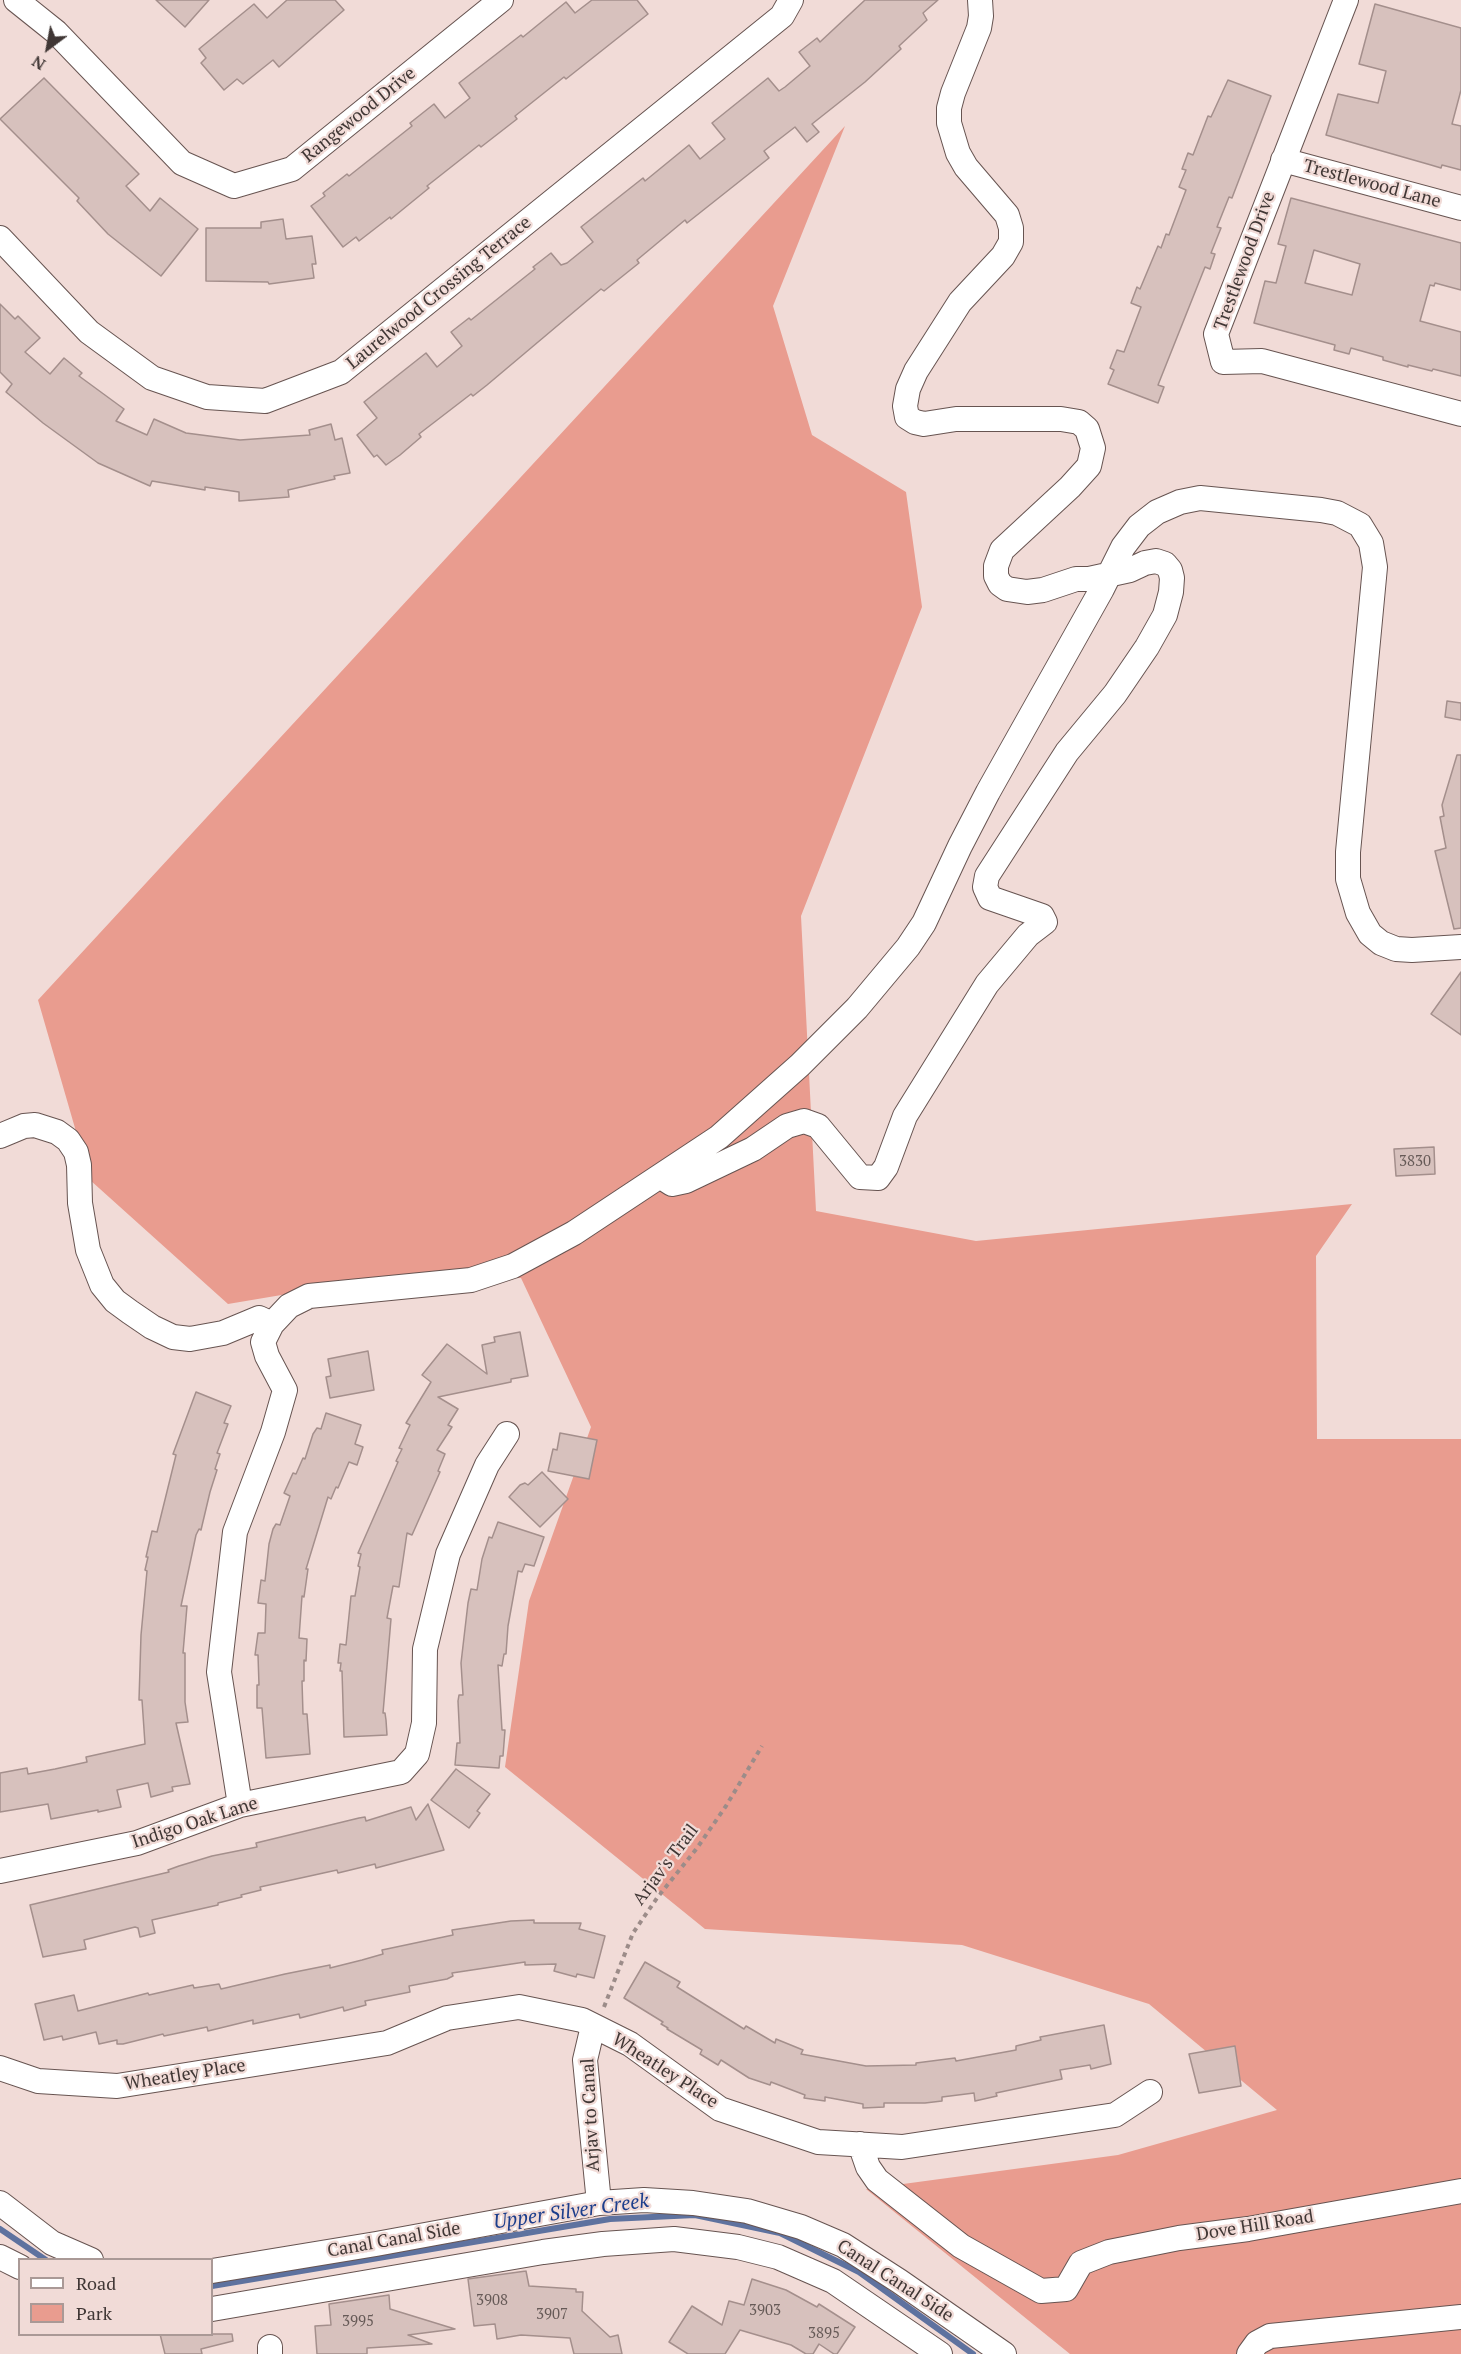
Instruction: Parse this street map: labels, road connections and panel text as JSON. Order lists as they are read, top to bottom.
{
  "streets": {
    "street": [
      "Rangewood Drive",
      "Trestlewood Lane",
      "Trestlewood Drive",
      "Laurelwood Crossing Terrace",
      "Indigo Oak Lane",
      "Wheatley Place",
      "Arjav to Canal",
      "Dove Hill Road",
      "Canal Canal Side"
    ],
    "path": ["Arjav's Trail"]
  },
  "crossings": [
    ["Trestlewood Lane", "Trestlewood Drive"],
    ["Arjav's Trail", "Wheatley Place"],
    ["Arjav's Trail", "Arjav to Canal"],
    ["Wheatley Place", "Arjav to Canal"],
    ["Wheatley Place", "Dove Hill Road"],
    ["Arjav to Canal", "Canal Canal Side"]
  ],
  "water": ["Upper Silver Creek"],
  "house_numbers": [
    "3830",
    "3908",
    "3903",
    "3907",
    "3995",
    "3895"
  ],
  "legend": ["Road", "Park"],
  "north": "bottom left"
}
